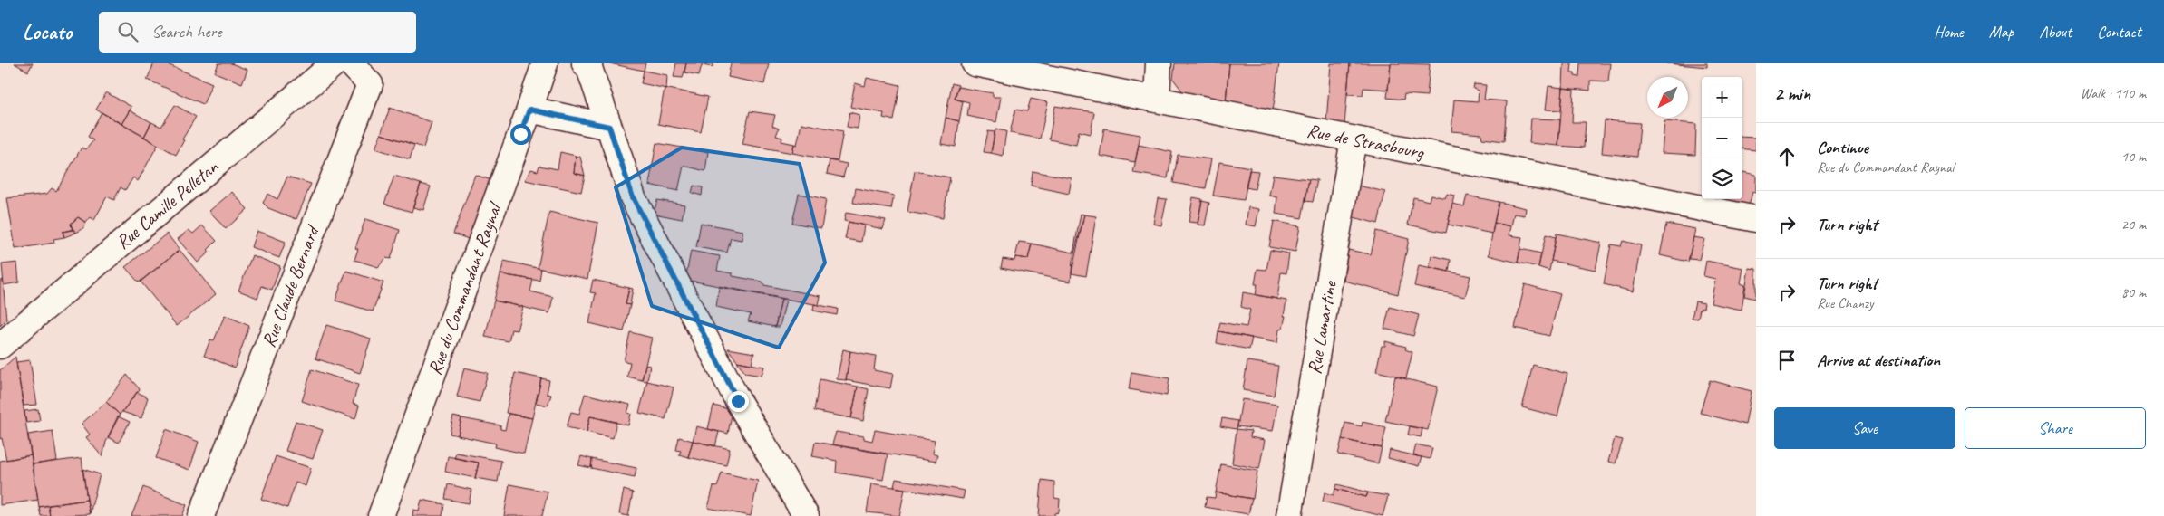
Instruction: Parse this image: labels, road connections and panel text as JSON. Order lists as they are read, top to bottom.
{
  "streets": {
    "street": [
      "Rue de Strasbourg",
      "Rue Camille Pelletan",
      "Rue Claude Bernard",
      "Rue du Commandant Raynal",
      "Rue Lamartine"
    ]
  },
  "crossings": [
    ["Rue de Strasbourg", "Rue Lamartine"]
  ],
  "north": "bottom left",
  "page": {
    "header": "Locato",
    "search": "Search here",
    "nav": [
      "Home",
      "Map",
      "About",
      "Contact"
    ],
    "heading": ["2 min", "Walk · 110 m"],
    "map_buttons": ["+", "−"],
    "list": [
      ["Continue", "Rue du Commandant Raynal", "10 m"],
      ["Turn right", "20 m"],
      ["Turn right", "Rue Chanzy", "80 m"],
      "Arrive at destination"
    ],
    "buttons": ["Save", "Share"]
  }
}
